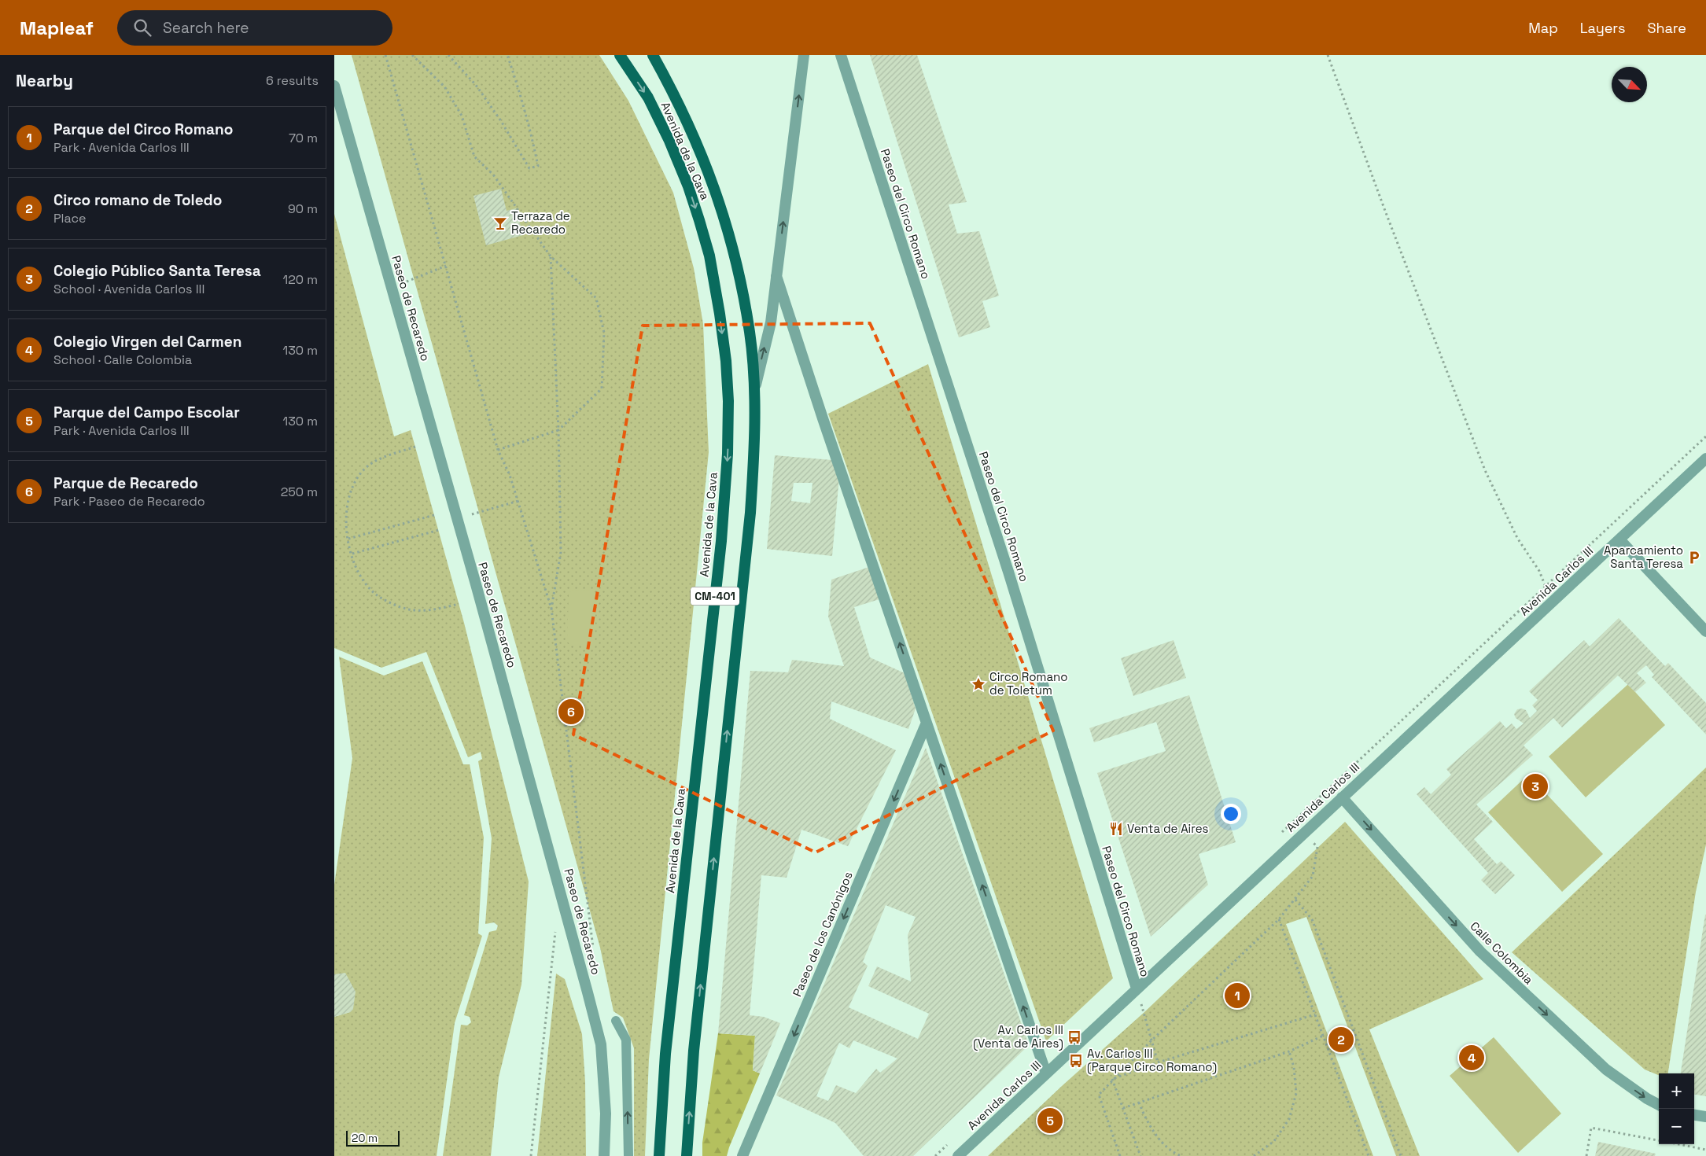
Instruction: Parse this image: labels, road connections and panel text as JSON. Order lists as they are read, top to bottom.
{
  "streets": {
    "main road": ["Avenida de la Cava", "CM-401"],
    "street": [
      "Paseo del Circo Romano",
      "Paseo de Recaredo",
      "Avenida Carlos III",
      "Paseo de los Canónigos",
      "Calle Colombia"
    ]
  },
  "crossings": [
    ["Paseo del Circo Romano", "Avenida Carlos III"],
    ["Avenida Carlos III", "Calle Colombia"]
  ],
  "one_way": ["Paseo de los Canónigos", "Calle Colombia"],
  "places": {
    "bar": ["Terraza de Recaredo"],
    "parking": ["Aparcamiento Santa Teresa"],
    "place": ["Circo Romano de Toletum"],
    "restaurant": ["Venta de Aires"],
    "bus stop": ["Av. Carlos III (Venta de Aires)", "Av. Carlos III (Parque Circo Romano)"]
  },
  "scale_bar": "20 m",
  "north": "bottom right",
  "page": {
    "header": "Mapleaf",
    "search": "Search here",
    "nav": ["Map", "Layers", "Share"],
    "heading": ["Nearby", "6 results"],
    "list": [
      {
        "mark": "1",
        "name": "Parque del Circo Romano",
        "note": "Park · Avenida Carlos III",
        "value": "70 m"
      },
      {
        "mark": "2",
        "name": "Circo romano de Toledo",
        "note": "Place",
        "value": "90 m"
      },
      {
        "mark": "3",
        "name": "Colegio Público Santa Teresa",
        "note": "School · Avenida Carlos III",
        "value": "120 m"
      },
      {
        "mark": "4",
        "name": "Colegio Virgen del Carmen",
        "note": "School · Calle Colombia",
        "value": "130 m"
      },
      {
        "mark": "5",
        "name": "Parque del Campo Escolar",
        "note": "Park · Avenida Carlos III",
        "value": "130 m"
      },
      {
        "mark": "6",
        "name": "Parque de Recaredo",
        "note": "Park · Paseo de Recaredo",
        "value": "250 m"
      }
    ],
    "pins": [
      "6",
      "3",
      "1",
      "2",
      "4",
      "5"
    ],
    "map_buttons": ["+", "−"],
    "scale": "20 m"
  }
}
